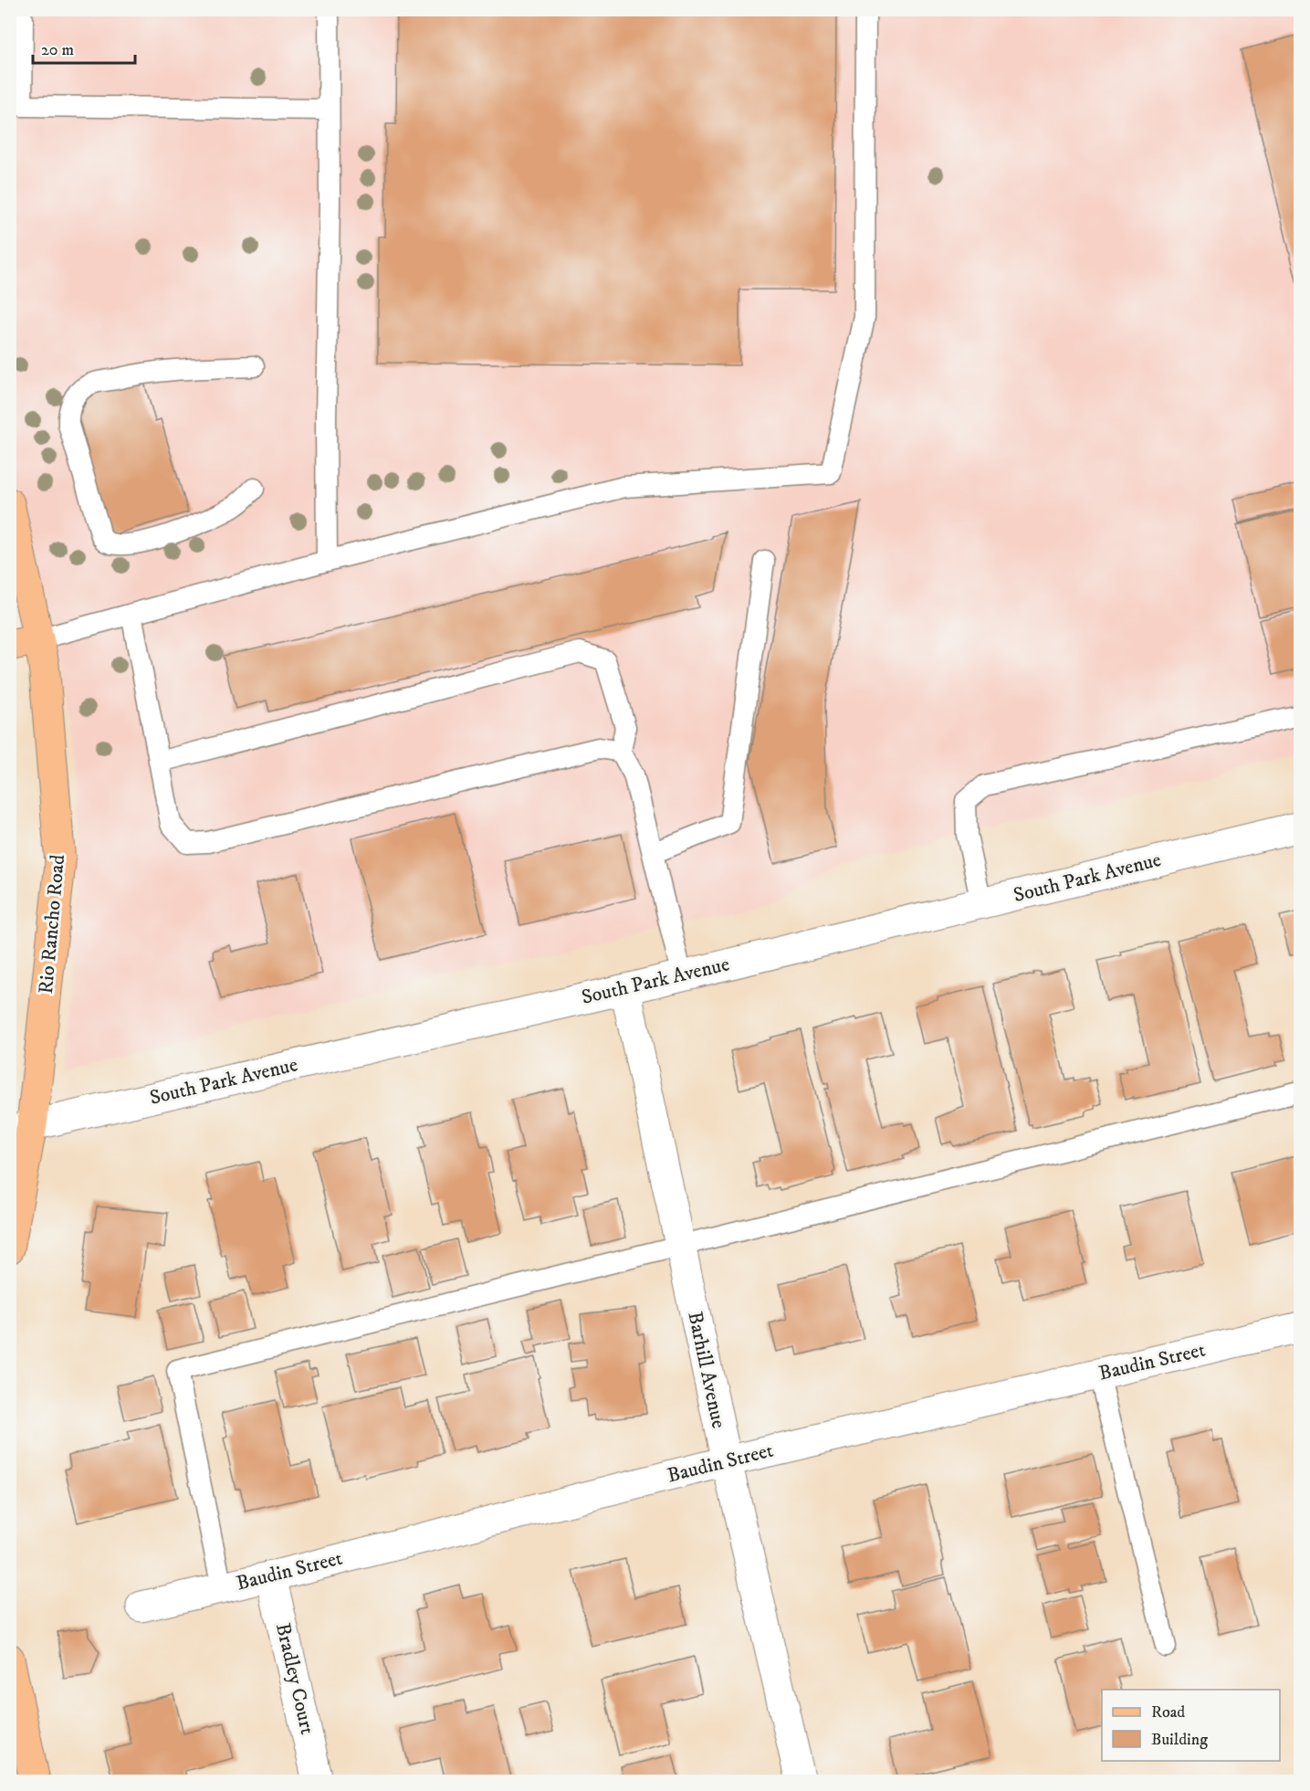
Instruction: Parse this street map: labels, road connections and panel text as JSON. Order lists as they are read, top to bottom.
{
  "streets": {
    "main road": ["Rio Rancho Road"],
    "street": [
      "South Park Avenue",
      "Baudin Street",
      "Barhill Avenue",
      "Bradley Court"
    ]
  },
  "crossings": [
    ["South Park Avenue", "Rio Rancho Road"],
    ["South Park Avenue", "Barhill Avenue"],
    ["Baudin Street", "Barhill Avenue"],
    ["Baudin Street", "Bradley Court"]
  ],
  "legend": ["Road", "Building"],
  "scale_bar": "20 m"
}
